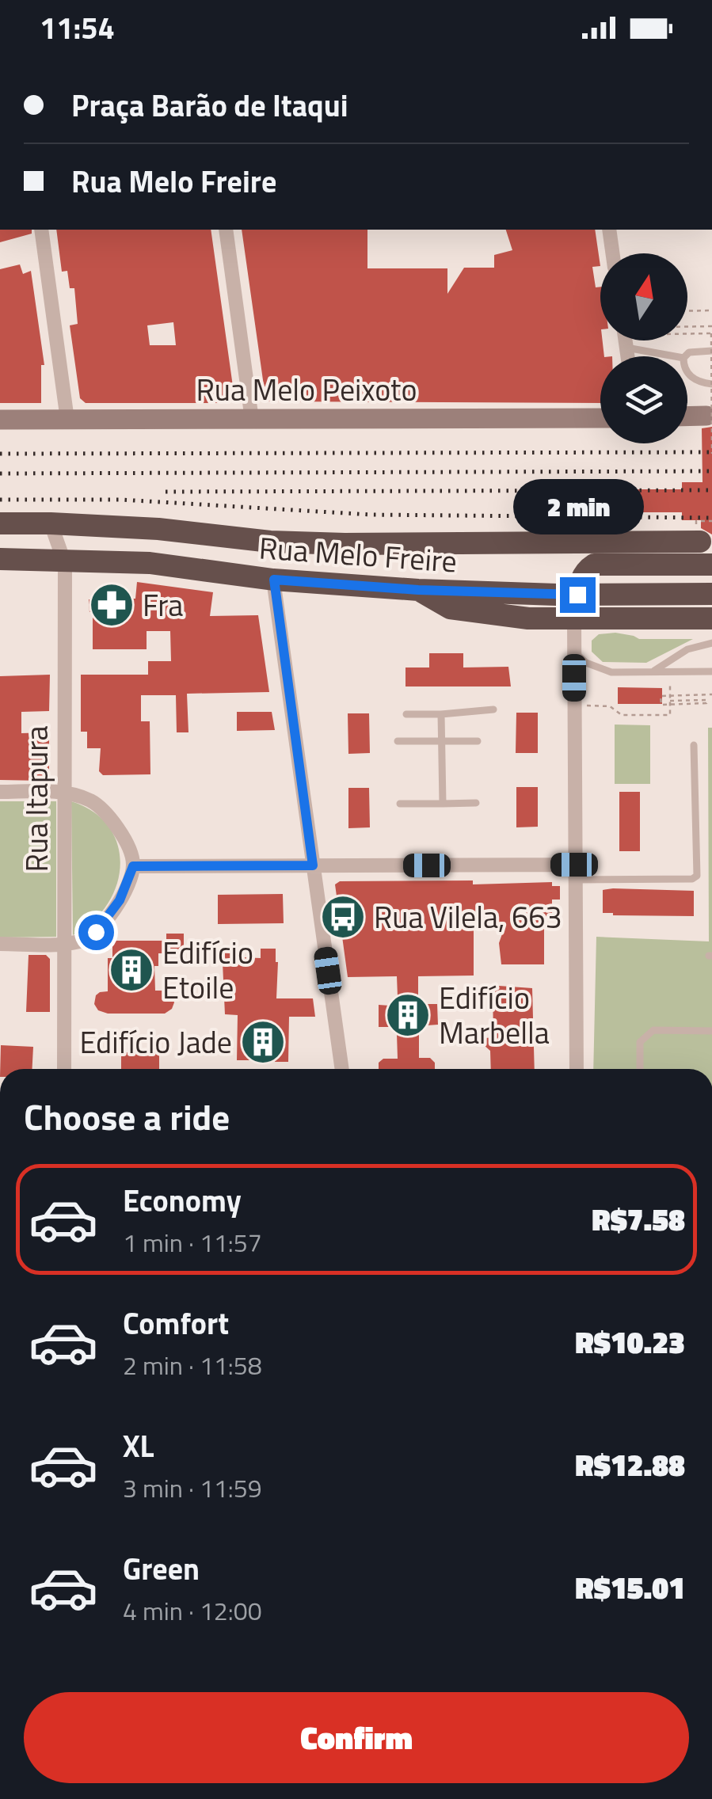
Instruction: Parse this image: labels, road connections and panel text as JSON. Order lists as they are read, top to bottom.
{
  "streets": {
    "highway": ["Rua Melo Freire"],
    "main road": ["Rua Melo Peixoto"],
    "street": ["Rua Itapura"]
  },
  "crossings": [
    ["Rua Melo Freire", "Rua Itapura"]
  ],
  "places": {
    "pharmacy": ["Fra"],
    "bus stop": ["Rua Vilela, 663"],
    "building": ["Edifício Etoile", "Edifício Marbella", "Edifício Jade"]
  },
  "north": "top",
  "page": {
    "status": "11:54",
    "banner": ["Praça Barão de Itaqui", "Rua Melo Freire"],
    "bubble": "2 min",
    "heading": "Choose a ride",
    "list": [
      {
        "name": "Economy",
        "note": "1 min · 11:57",
        "value": "R$7.58"
      },
      {
        "name": "Comfort",
        "note": "2 min · 11:58",
        "value": "R$10.23"
      },
      {
        "name": "XL",
        "note": "3 min · 11:59",
        "value": "R$12.88"
      },
      {
        "name": "Green",
        "note": "4 min · 12:00",
        "value": "R$15.01"
      }
    ],
    "buttons": "Confirm"
  }
}
